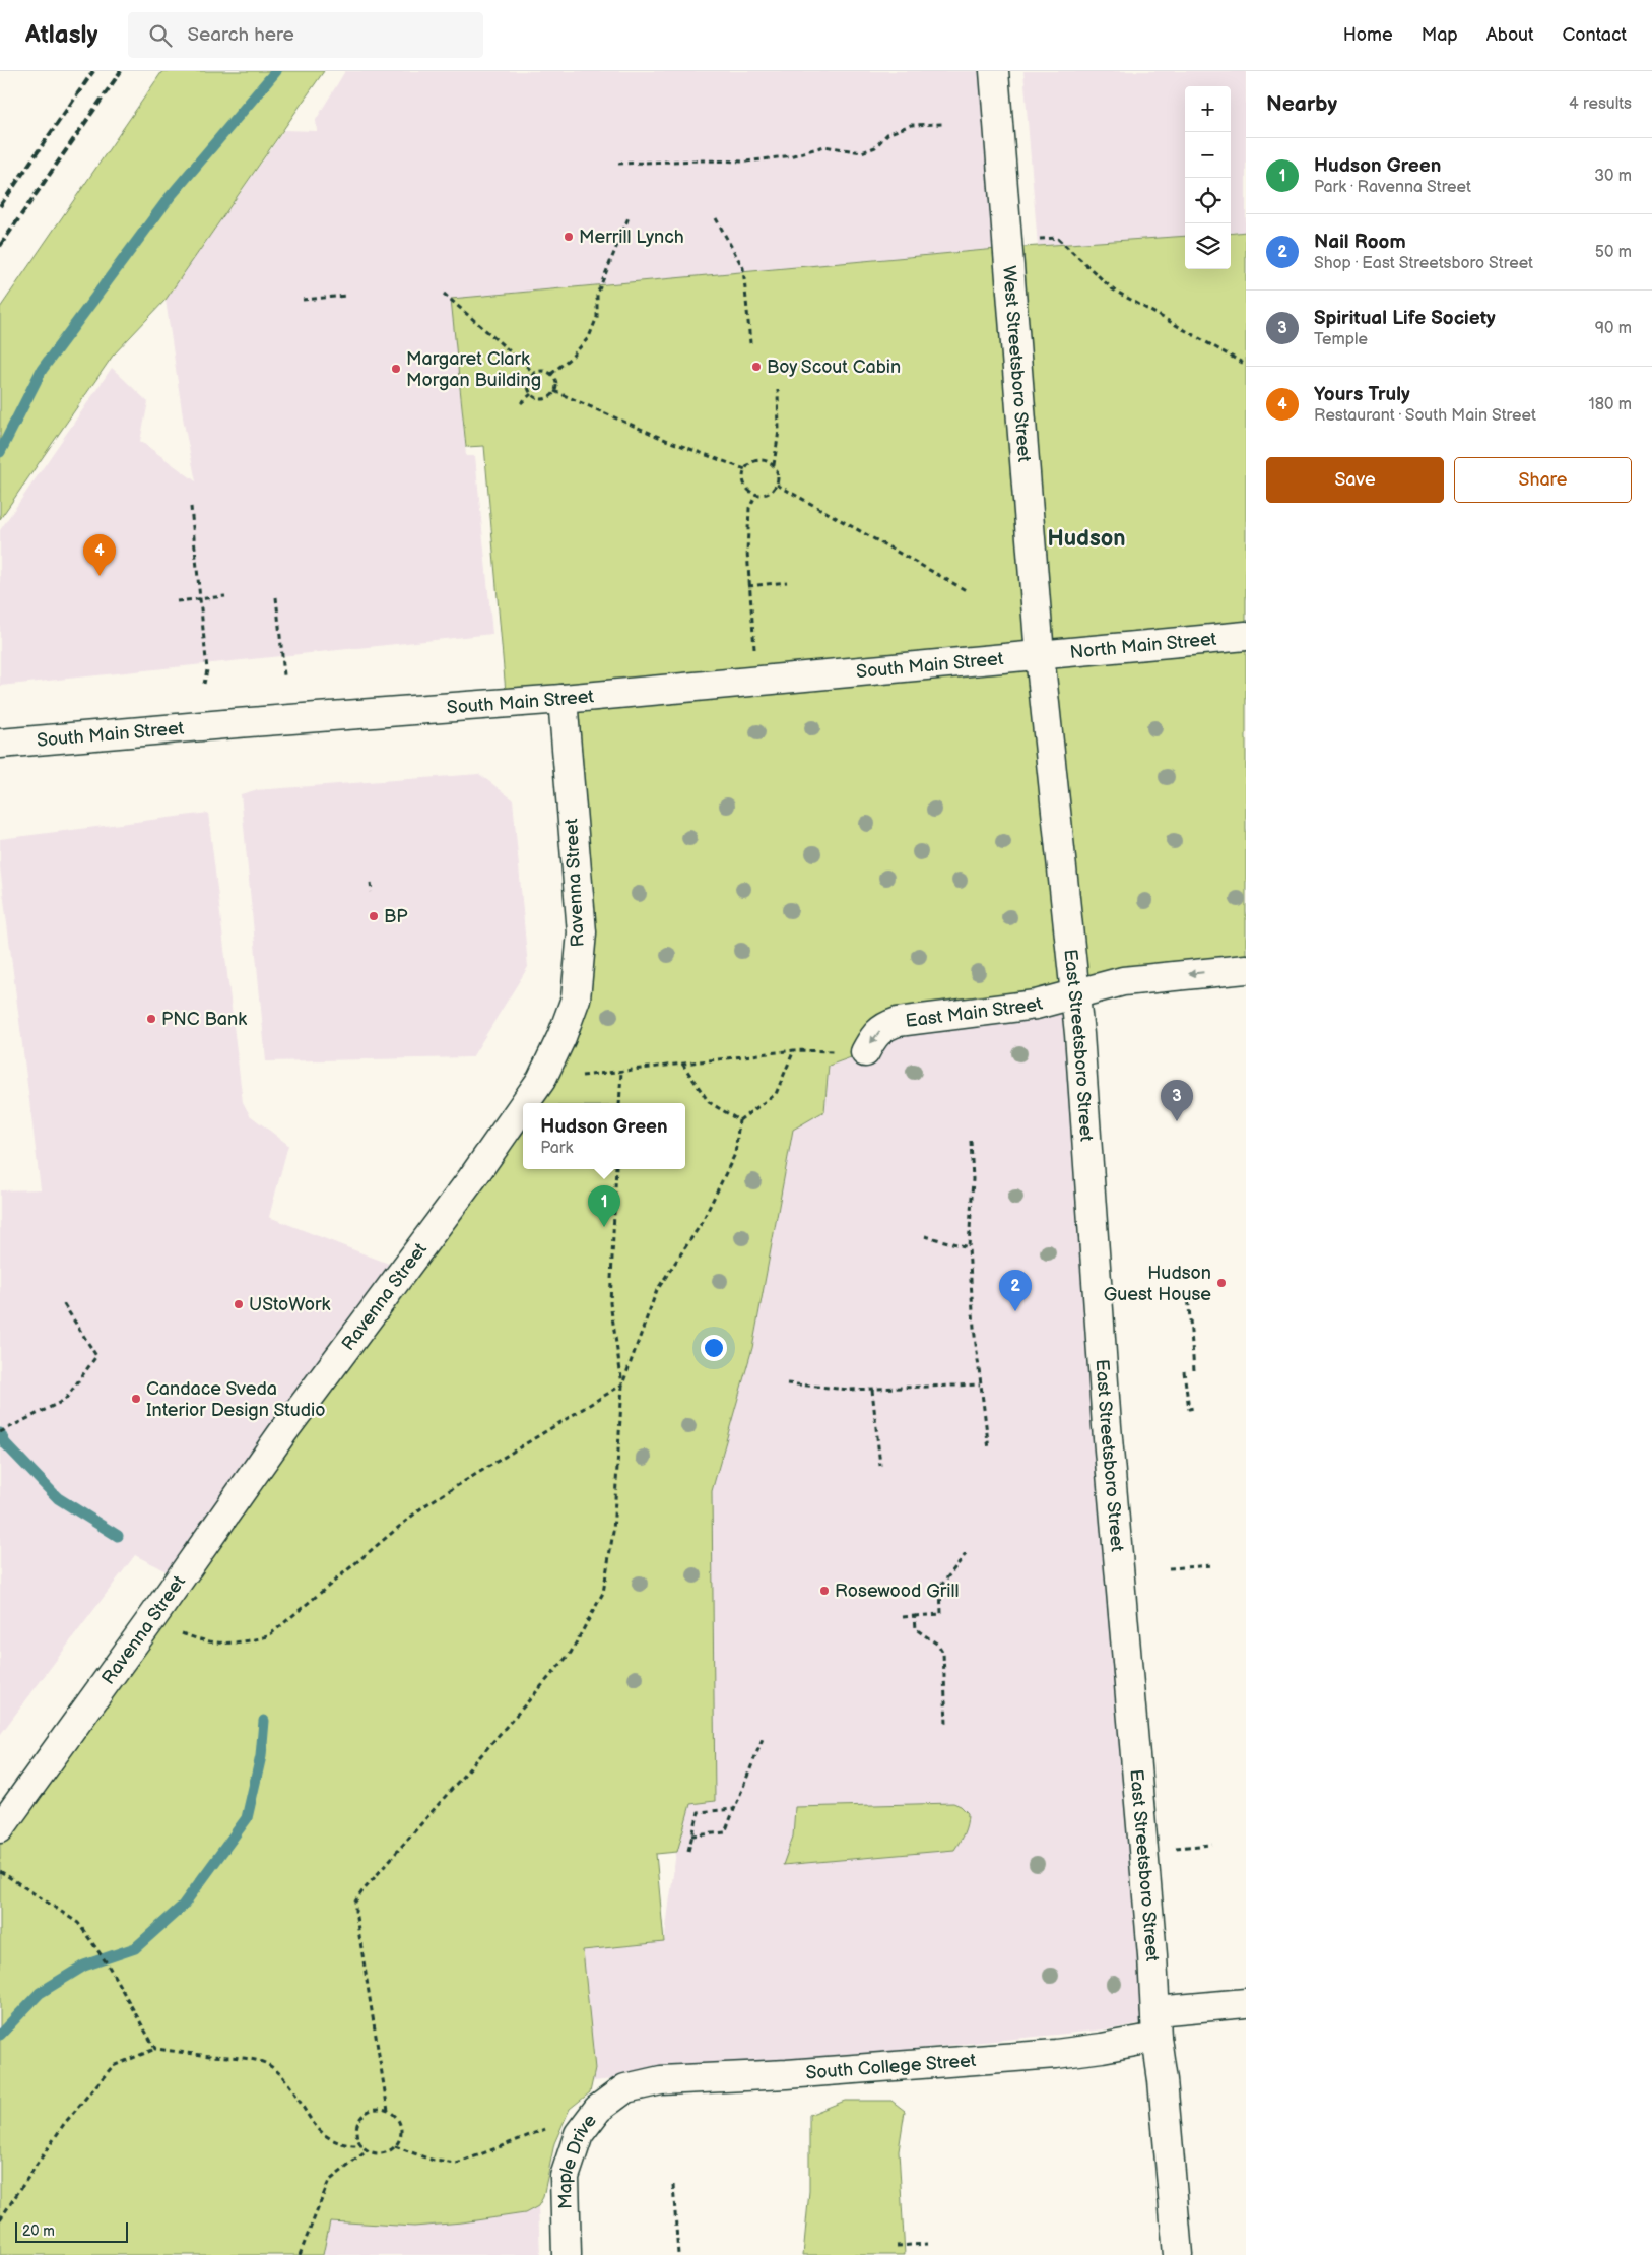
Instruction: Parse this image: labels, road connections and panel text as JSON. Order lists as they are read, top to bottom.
{
  "streets": {
    "main road": [
      "West Streetsboro Street",
      "North Main Street",
      "South Main Street",
      "Ravenna Street",
      "East Main Street",
      "East Streetsboro Street",
      "South College Street",
      "Maple Drive"
    ]
  },
  "crossings": [
    ["West Streetsboro Street", "North Main Street"],
    ["West Streetsboro Street", "South Main Street"],
    ["West Streetsboro Street", "East Streetsboro Street"],
    ["North Main Street", "South Main Street"],
    ["North Main Street", "East Streetsboro Street"],
    ["South Main Street", "Ravenna Street"],
    ["South Main Street", "East Streetsboro Street"],
    ["East Main Street", "East Streetsboro Street"],
    ["East Streetsboro Street", "South College Street"],
    ["South College Street", "Maple Drive"]
  ],
  "one_way": ["East Main Street"],
  "districts": ["Hudson"],
  "places": [
    "Merrill Lynch",
    "Boy Scout Cabin",
    "Margaret Clark Morgan Building",
    "BP",
    "PNC Bank",
    "Hudson Guest House",
    "UStoWork",
    "Candace Sveda Interior Design Studio",
    "Rosewood Grill"
  ],
  "scale_bar": "20 m",
  "page": {
    "header": "Atlasly",
    "search": "Search here",
    "nav": [
      "Home",
      "Map",
      "About",
      "Contact"
    ],
    "heading": ["Nearby", "4 results"],
    "map_buttons": ["+", "−"],
    "list": [
      {
        "mark": "1",
        "name": "Hudson Green",
        "note": "Park · Ravenna Street",
        "value": "30 m"
      },
      {
        "mark": "2",
        "name": "Nail Room",
        "note": "Shop · East Streetsboro Street",
        "value": "50 m"
      },
      {
        "mark": "3",
        "name": "Spiritual Life Society",
        "note": "Temple",
        "value": "90 m"
      },
      {
        "mark": "4",
        "name": "Yours Truly",
        "note": "Restaurant · South Main Street",
        "value": "180 m"
      }
    ],
    "buttons": ["Save", "Share"],
    "pins": [
      "4",
      "3",
      "1",
      "2"
    ],
    "popup": ["Hudson Green", "Park"],
    "scale": "20 m"
  }
}
